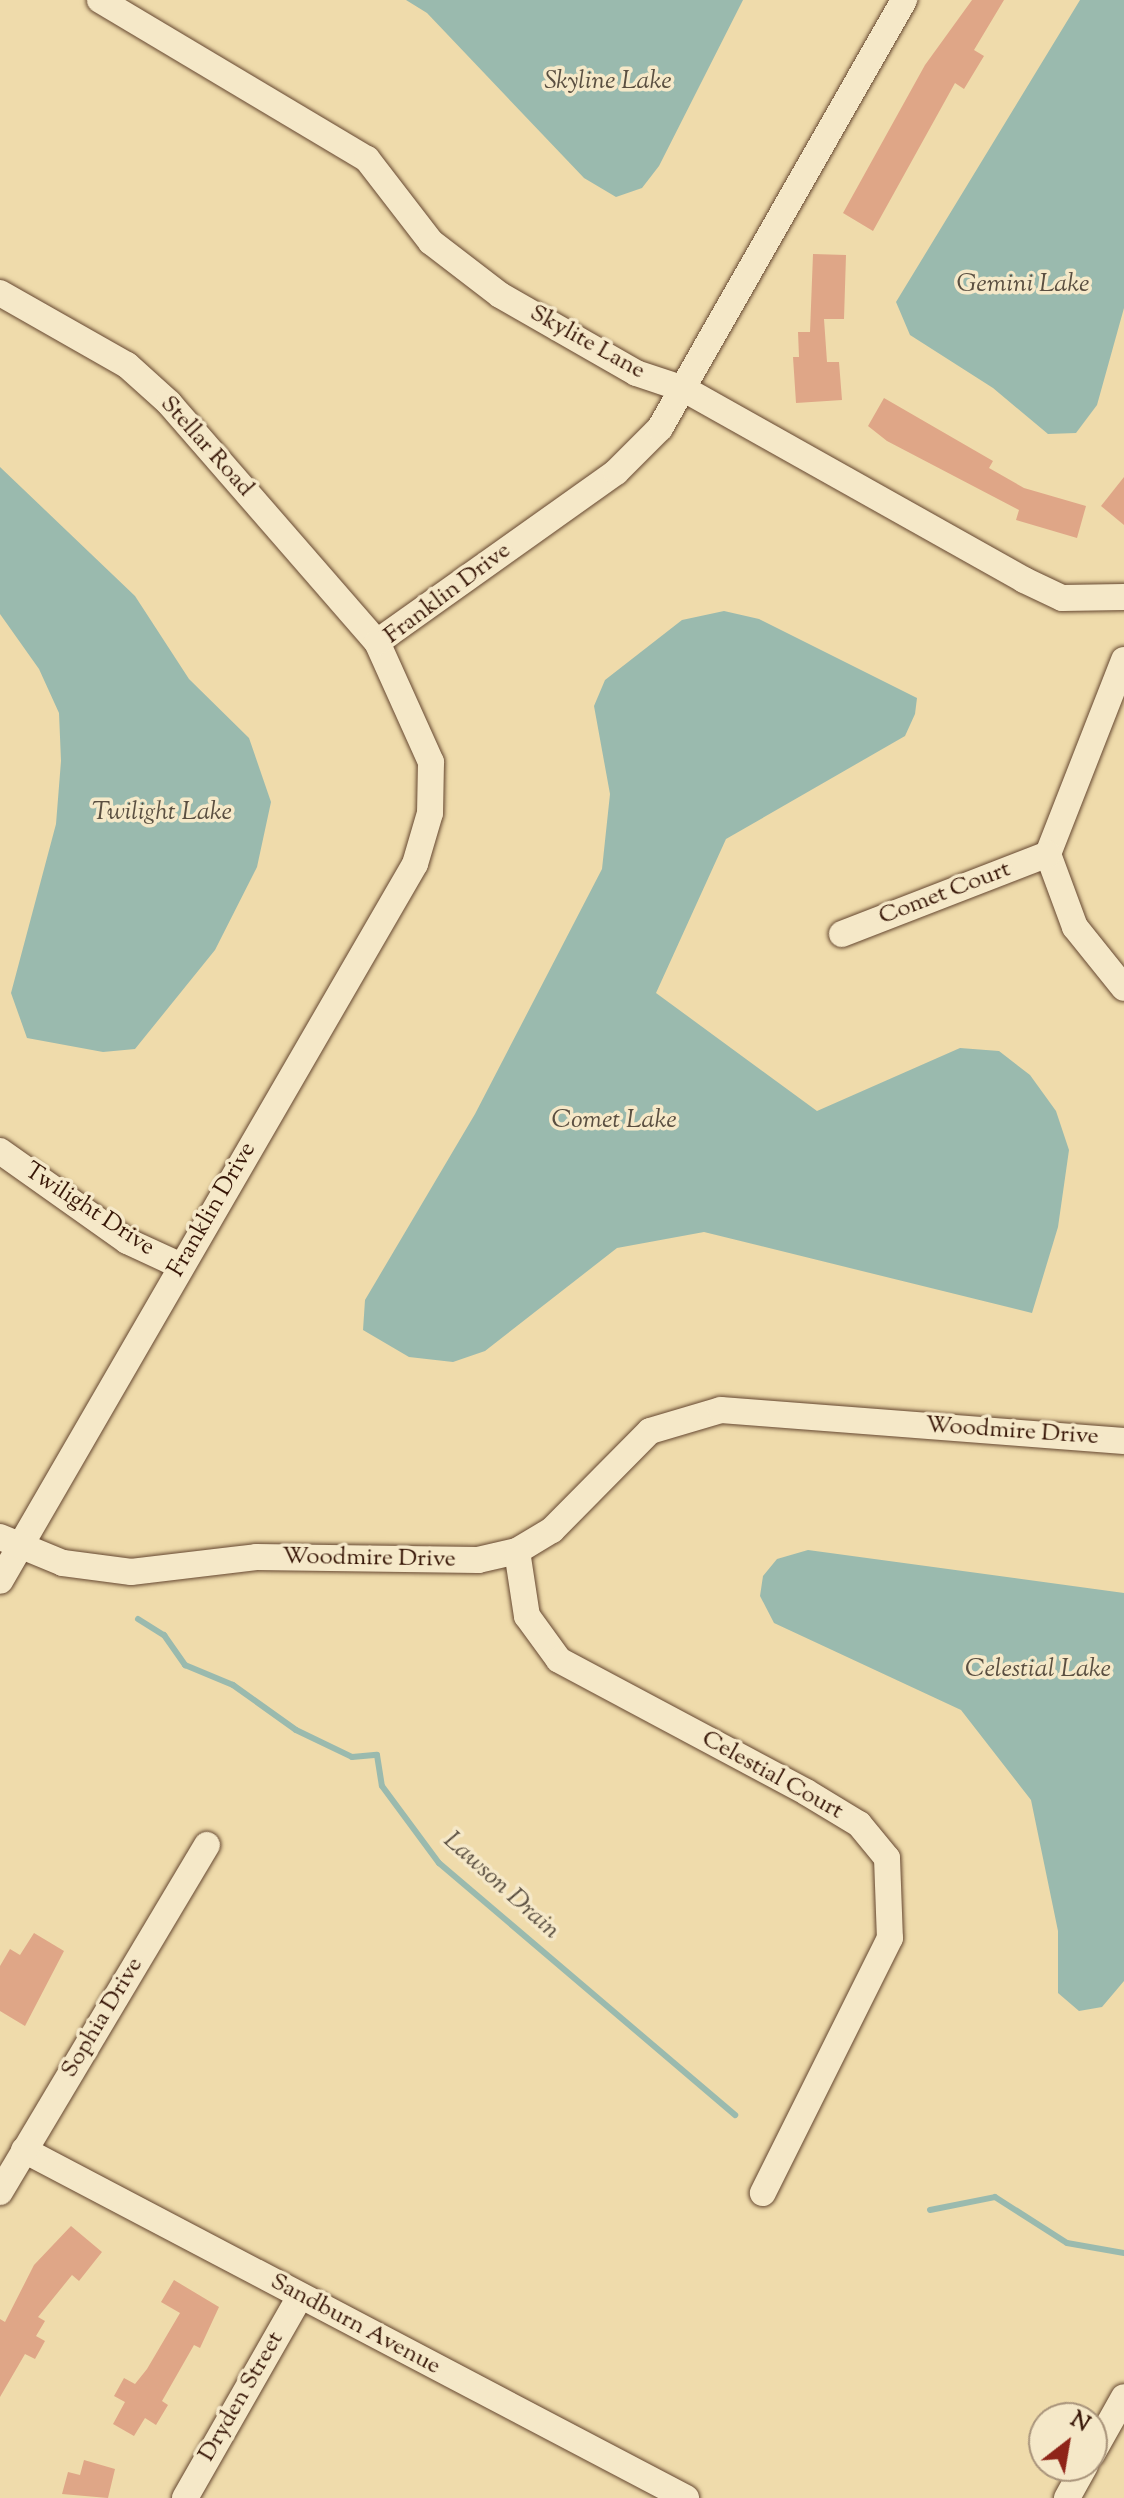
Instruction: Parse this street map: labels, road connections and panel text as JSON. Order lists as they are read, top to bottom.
{
  "streets": {
    "street": [
      "Skylite Lane",
      "Stellar Road",
      "Franklin Drive",
      "Comet Court",
      "Twilight Drive",
      "Woodmire Drive",
      "Celestial Court",
      "Sophia Drive",
      "Sandburn Avenue",
      "Dryden Street"
    ]
  },
  "crossings": [
    ["Skylite Lane", "Franklin Drive"],
    ["Stellar Road", "Franklin Drive"],
    ["Franklin Drive", "Twilight Drive"],
    ["Franklin Drive", "Woodmire Drive"],
    ["Woodmire Drive", "Celestial Court"],
    ["Sophia Drive", "Sandburn Avenue"],
    ["Sandburn Avenue", "Dryden Street"]
  ],
  "water": [
    "Skyline Lake",
    "Gemini Lake",
    "Twilight Lake",
    "Comet Lake",
    "Celestial Lake",
    "Lawson Drain"
  ],
  "north": "top right"
}
